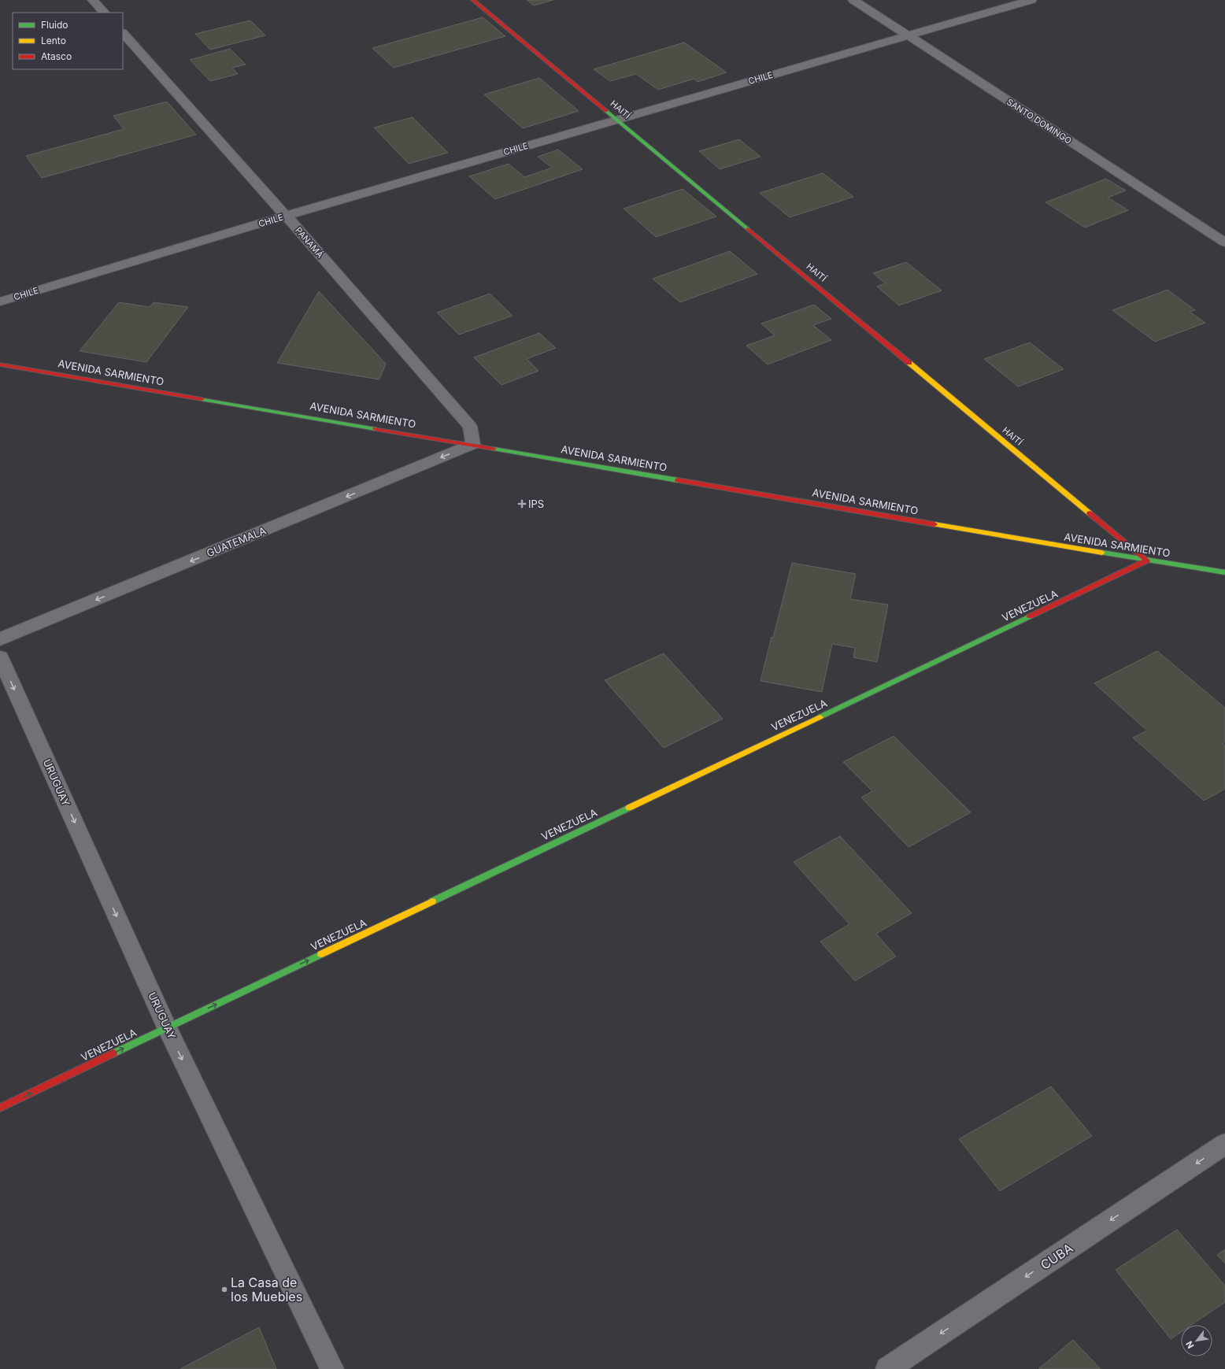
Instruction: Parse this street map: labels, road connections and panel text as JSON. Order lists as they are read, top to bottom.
{
  "streets": {
    "street": [
      "CHILE",
      "HAITÍ",
      "SANTO DOMINGO",
      "PANAMÁ",
      "AVENIDA SARMIENTO",
      "GUATEMALA",
      "VENEZUELA",
      "URUGUAY",
      "CUBA"
    ]
  },
  "crossings": [
    ["CHILE", "HAITÍ"],
    ["CHILE", "SANTO DOMINGO"],
    ["CHILE", "PANAMÁ"],
    ["HAITÍ", "AVENIDA SARMIENTO"],
    ["HAITÍ", "VENEZUELA"],
    ["PANAMÁ", "AVENIDA SARMIENTO"],
    ["PANAMÁ", "GUATEMALA"],
    ["AVENIDA SARMIENTO", "GUATEMALA"],
    ["AVENIDA SARMIENTO", "VENEZUELA"],
    ["VENEZUELA", "URUGUAY"]
  ],
  "one_way": [
    "GUATEMALA",
    "VENEZUELA",
    "URUGUAY",
    "CUBA"
  ],
  "places": {
    "health": ["IPS"],
    "other": ["La Casa de los Muebles"]
  },
  "legend": ["Fluido", "Lento", "Atasco"],
  "north": "bottom left"
}
